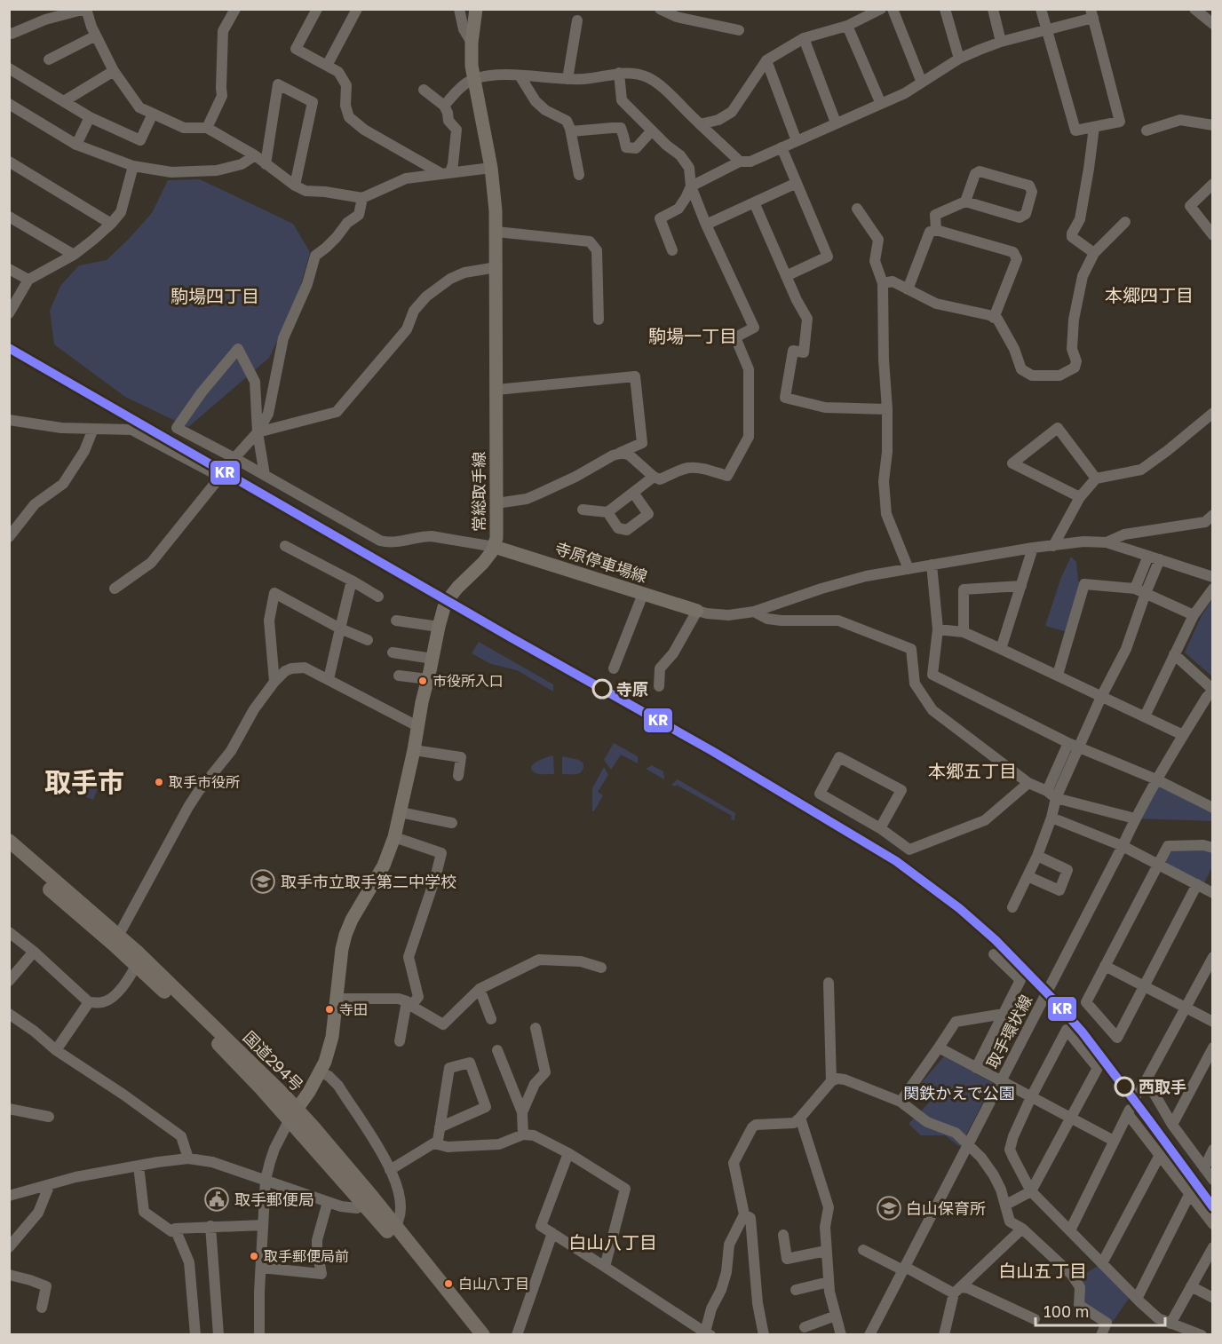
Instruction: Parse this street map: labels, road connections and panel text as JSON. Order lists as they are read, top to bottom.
{
  "streets": {
    "highway": ["国道294号"],
    "main road": ["常総取手線", "寺原停車場線"],
    "street": ["取手環状線"]
  },
  "crossings": [
    ["常総取手線", "寺原停車場線"],
    ["常総取手線", "国道294号"]
  ],
  "districts": [
    "本郷四丁目",
    "駒場四丁目",
    "駒場一丁目",
    "本郷五丁目",
    "取手市",
    "白山八丁目",
    "白山五丁目"
  ],
  "parks": ["関鉄かえで公園"],
  "places": {
    "other": [
      "市役所入口",
      "寺原",
      "取手市役所",
      "寺田",
      "西取手",
      "取手郵便局前",
      "白山八丁目"
    ],
    "school or university": ["取手市立取手第二中学校", "白山保育所"],
    "public building": ["取手郵便局"]
  },
  "lines": ["transit line KR"],
  "scale_bar": "100 m"
}
